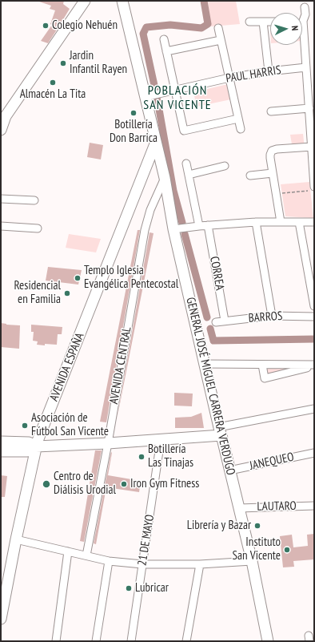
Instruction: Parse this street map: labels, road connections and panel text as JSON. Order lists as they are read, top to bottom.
{
  "streets": {
    "street": [
      "PAUL HARRIS",
      "CORREA",
      "BARROS",
      "AVENIDA CENTRAL",
      "AVENIDA ESPAÑA",
      "GENERAL JOSÉ MIGUEL CARRERA VERDUGO",
      "JANEQUEO",
      "LAUTARO",
      "21 DE MAYO"
    ]
  },
  "crossings": [
    ["PAUL HARRIS", "GENERAL JOSÉ MIGUEL CARRERA VERDUGO"],
    ["CORREA", "BARROS"],
    ["AVENIDA CENTRAL", "GENERAL JOSÉ MIGUEL CARRERA VERDUGO"],
    ["AVENIDA ESPAÑA", "GENERAL JOSÉ MIGUEL CARRERA VERDUGO"],
    ["GENERAL JOSÉ MIGUEL CARRERA VERDUGO", "JANEQUEO"],
    ["GENERAL JOSÉ MIGUEL CARRERA VERDUGO", "LAUTARO"]
  ],
  "districts": ["POBLACIÓN SAN VICENTE"],
  "places": [
    "Colegio Nehuén",
    "Jardin Infantil Rayen",
    "Almacén La Tita",
    "Botillería Don Barrica",
    "Templo Iglesia Evangélica Pentecostal",
    "Residencial en Familia",
    "Asociación de Fútbol San Vicente",
    "Botillería Las Tinajas",
    "Centro de Diálisis Urodial",
    "Iron Gym Fitness",
    "Librería y Bazar",
    "Instituto San Vicente",
    "Lubricar"
  ],
  "north": "right"
}
